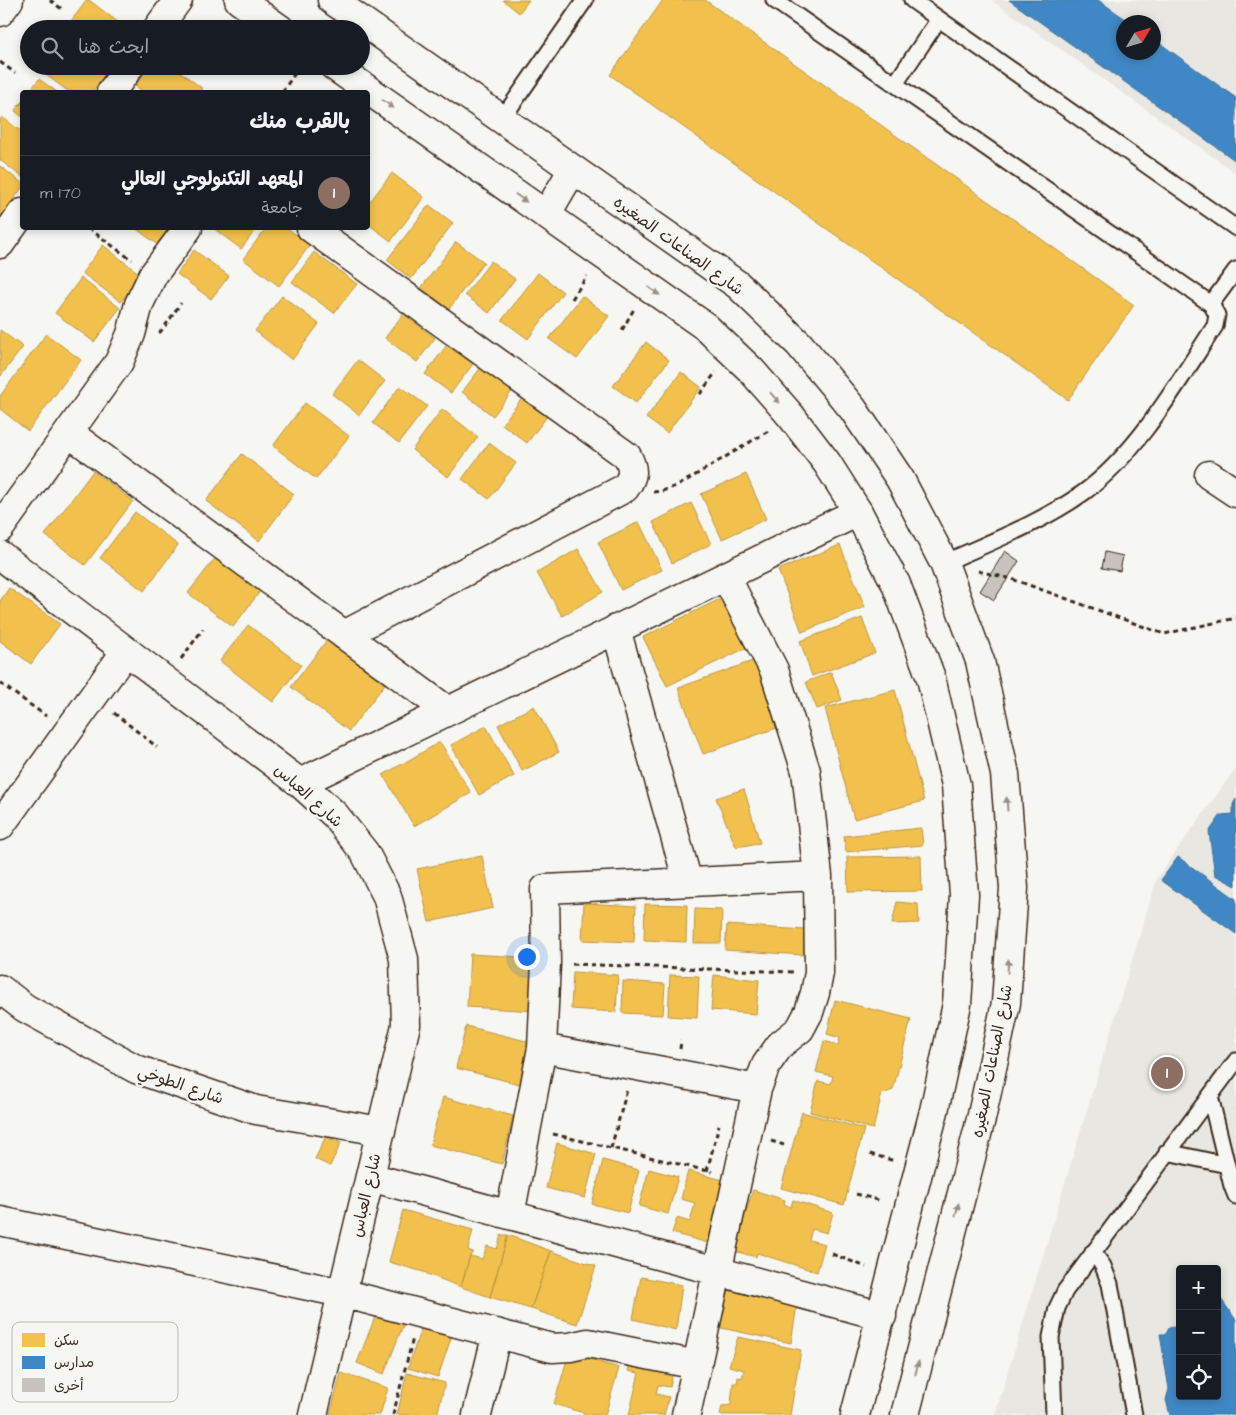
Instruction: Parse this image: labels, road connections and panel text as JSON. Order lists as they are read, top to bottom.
{
  "streets": {
    "street": ["شارع الصناعات الصغيره", "شارع العباس", "شارع الطوخي"]
  },
  "crossings": [
    ["شارع العباس", "شارع الطوخي"]
  ],
  "legend": ["سكن", "مدارس", "أخرى"],
  "north": "top right",
  "page": {
    "search": "ابحث هنا",
    "heading": "بالقرب منك",
    "list": [
      {
        "mark": "1",
        "name": "المعهد التكنولوجي العالي",
        "note": "جامعة",
        "value": "170 m"
      }
    ],
    "pins": "1",
    "map_buttons": ["+", "−"]
  }
}
